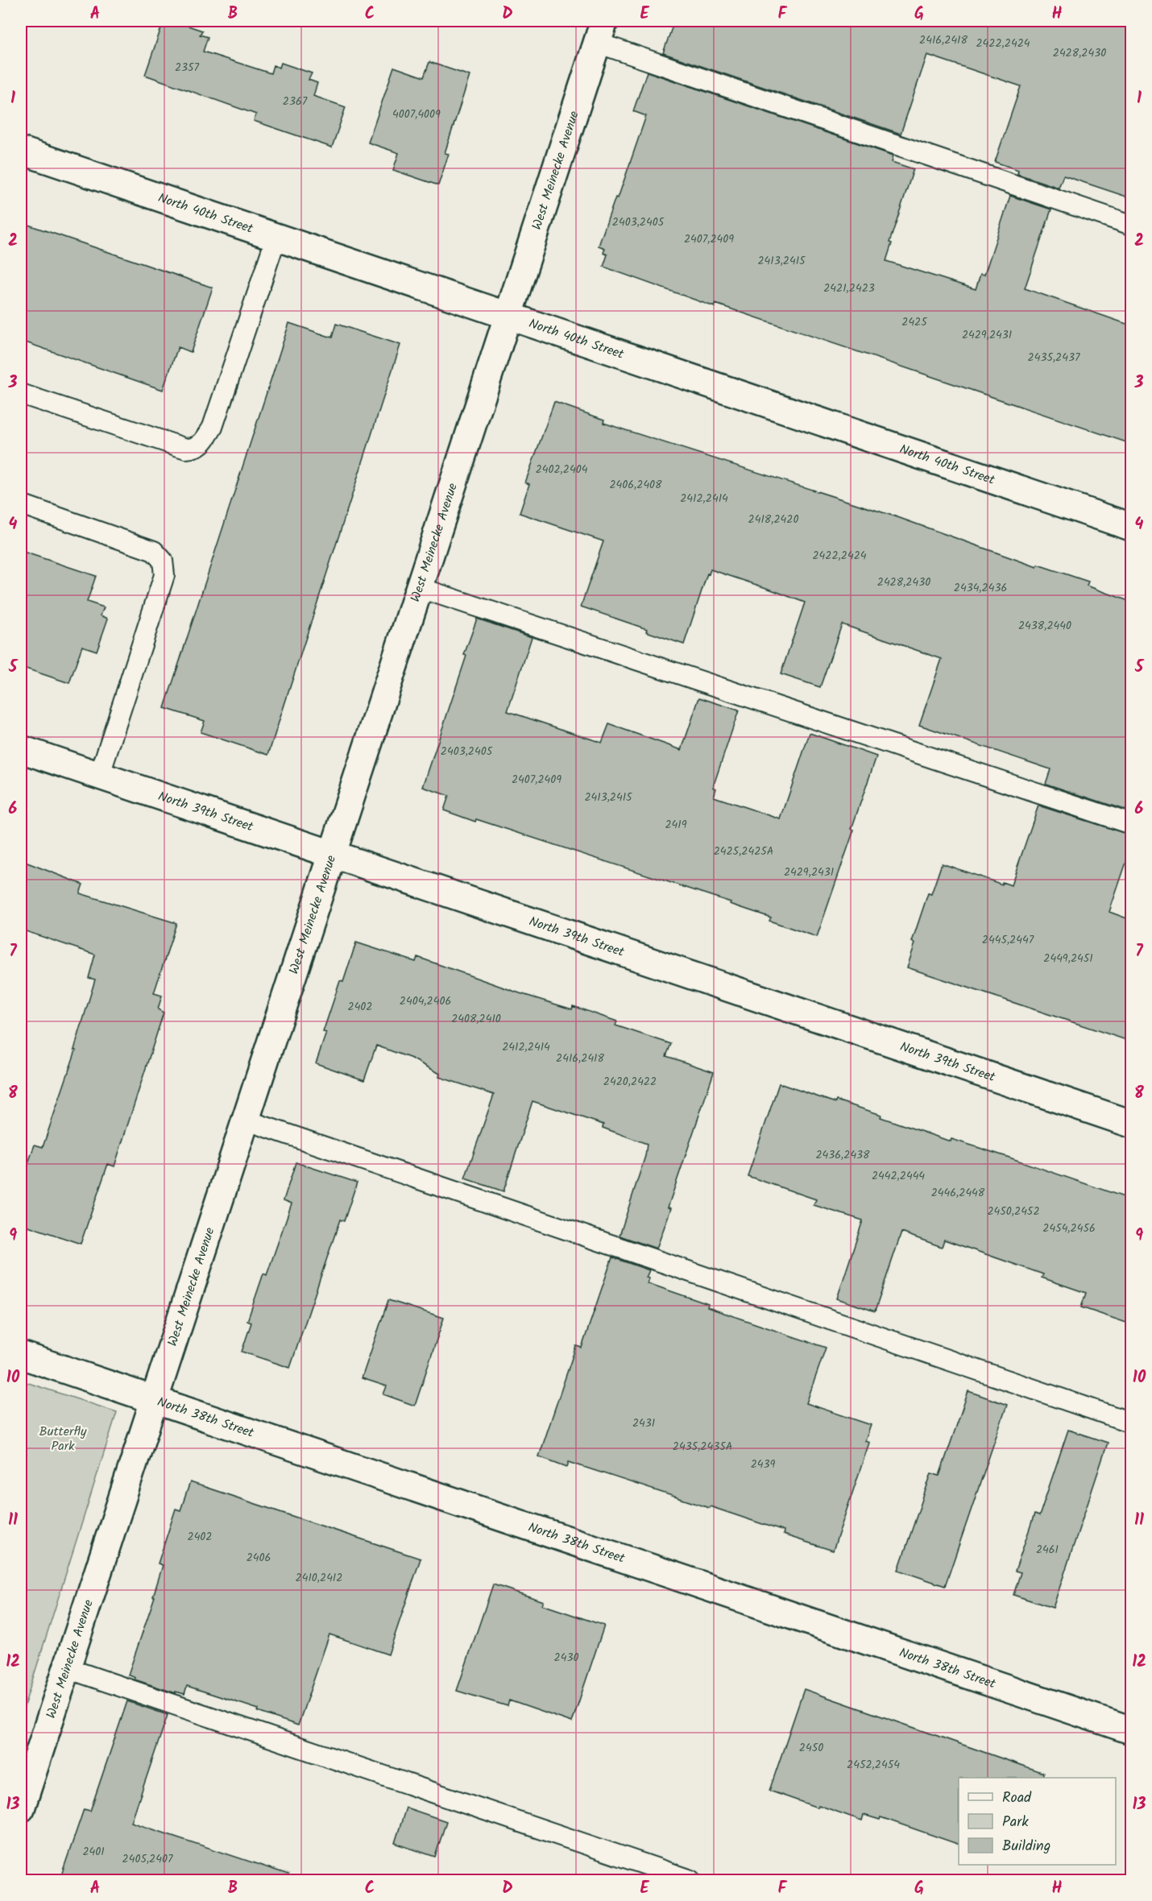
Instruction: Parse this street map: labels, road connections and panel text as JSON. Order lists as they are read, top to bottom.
{
  "streets": {
    "street": [
      "West Meinecke Avenue",
      "North 40th Street",
      "North 39th Street",
      "North 38th Street"
    ]
  },
  "crossings": [
    ["West Meinecke Avenue", "North 40th Street"],
    ["West Meinecke Avenue", "North 39th Street"],
    ["West Meinecke Avenue", "North 38th Street"]
  ],
  "parks": ["Butterfly Park"],
  "house_numbers": [
    "2416,2418",
    "2422,2424",
    "2428,2430",
    "2357",
    "2367",
    "4007,4009",
    "2403,2405",
    "2407,2409",
    "2413,2415",
    "2421,2423",
    "2425",
    "2429,2431",
    "2435,2437",
    "2402,2404",
    "2406,2408",
    "2412,2414",
    "2418,2420",
    "2422,2424",
    "2428,2430",
    "2434,2436",
    "2438,2440",
    "2403,2405",
    "2407,2409",
    "2413,2415",
    "2419",
    "2425,2425A",
    "2429,2431",
    "2445,2447",
    "2449,2451",
    "2404,2406",
    "2402",
    "2408,2410",
    "2412,2414",
    "2416,2418",
    "2420,2422",
    "2436,2438",
    "2442,2444",
    "2446,2448",
    "2450,2452",
    "2454,2456",
    "2431",
    "2435,2435A",
    "2439",
    "2402",
    "2461",
    "2406",
    "2410,2412",
    "2430",
    "2450",
    "2452,2454",
    "2401",
    "2405,2407"
  ],
  "legend": ["Road", "Park", "Building"],
  "grid": {
    "columns": [
      "A",
      "B",
      "C",
      "D",
      "E",
      "F",
      "G",
      "H"
    ],
    "rows": [
      "1",
      "2",
      "3",
      "4",
      "5",
      "6",
      "7",
      "8",
      "9",
      "10",
      "11",
      "12",
      "13"
    ]
  }
}
